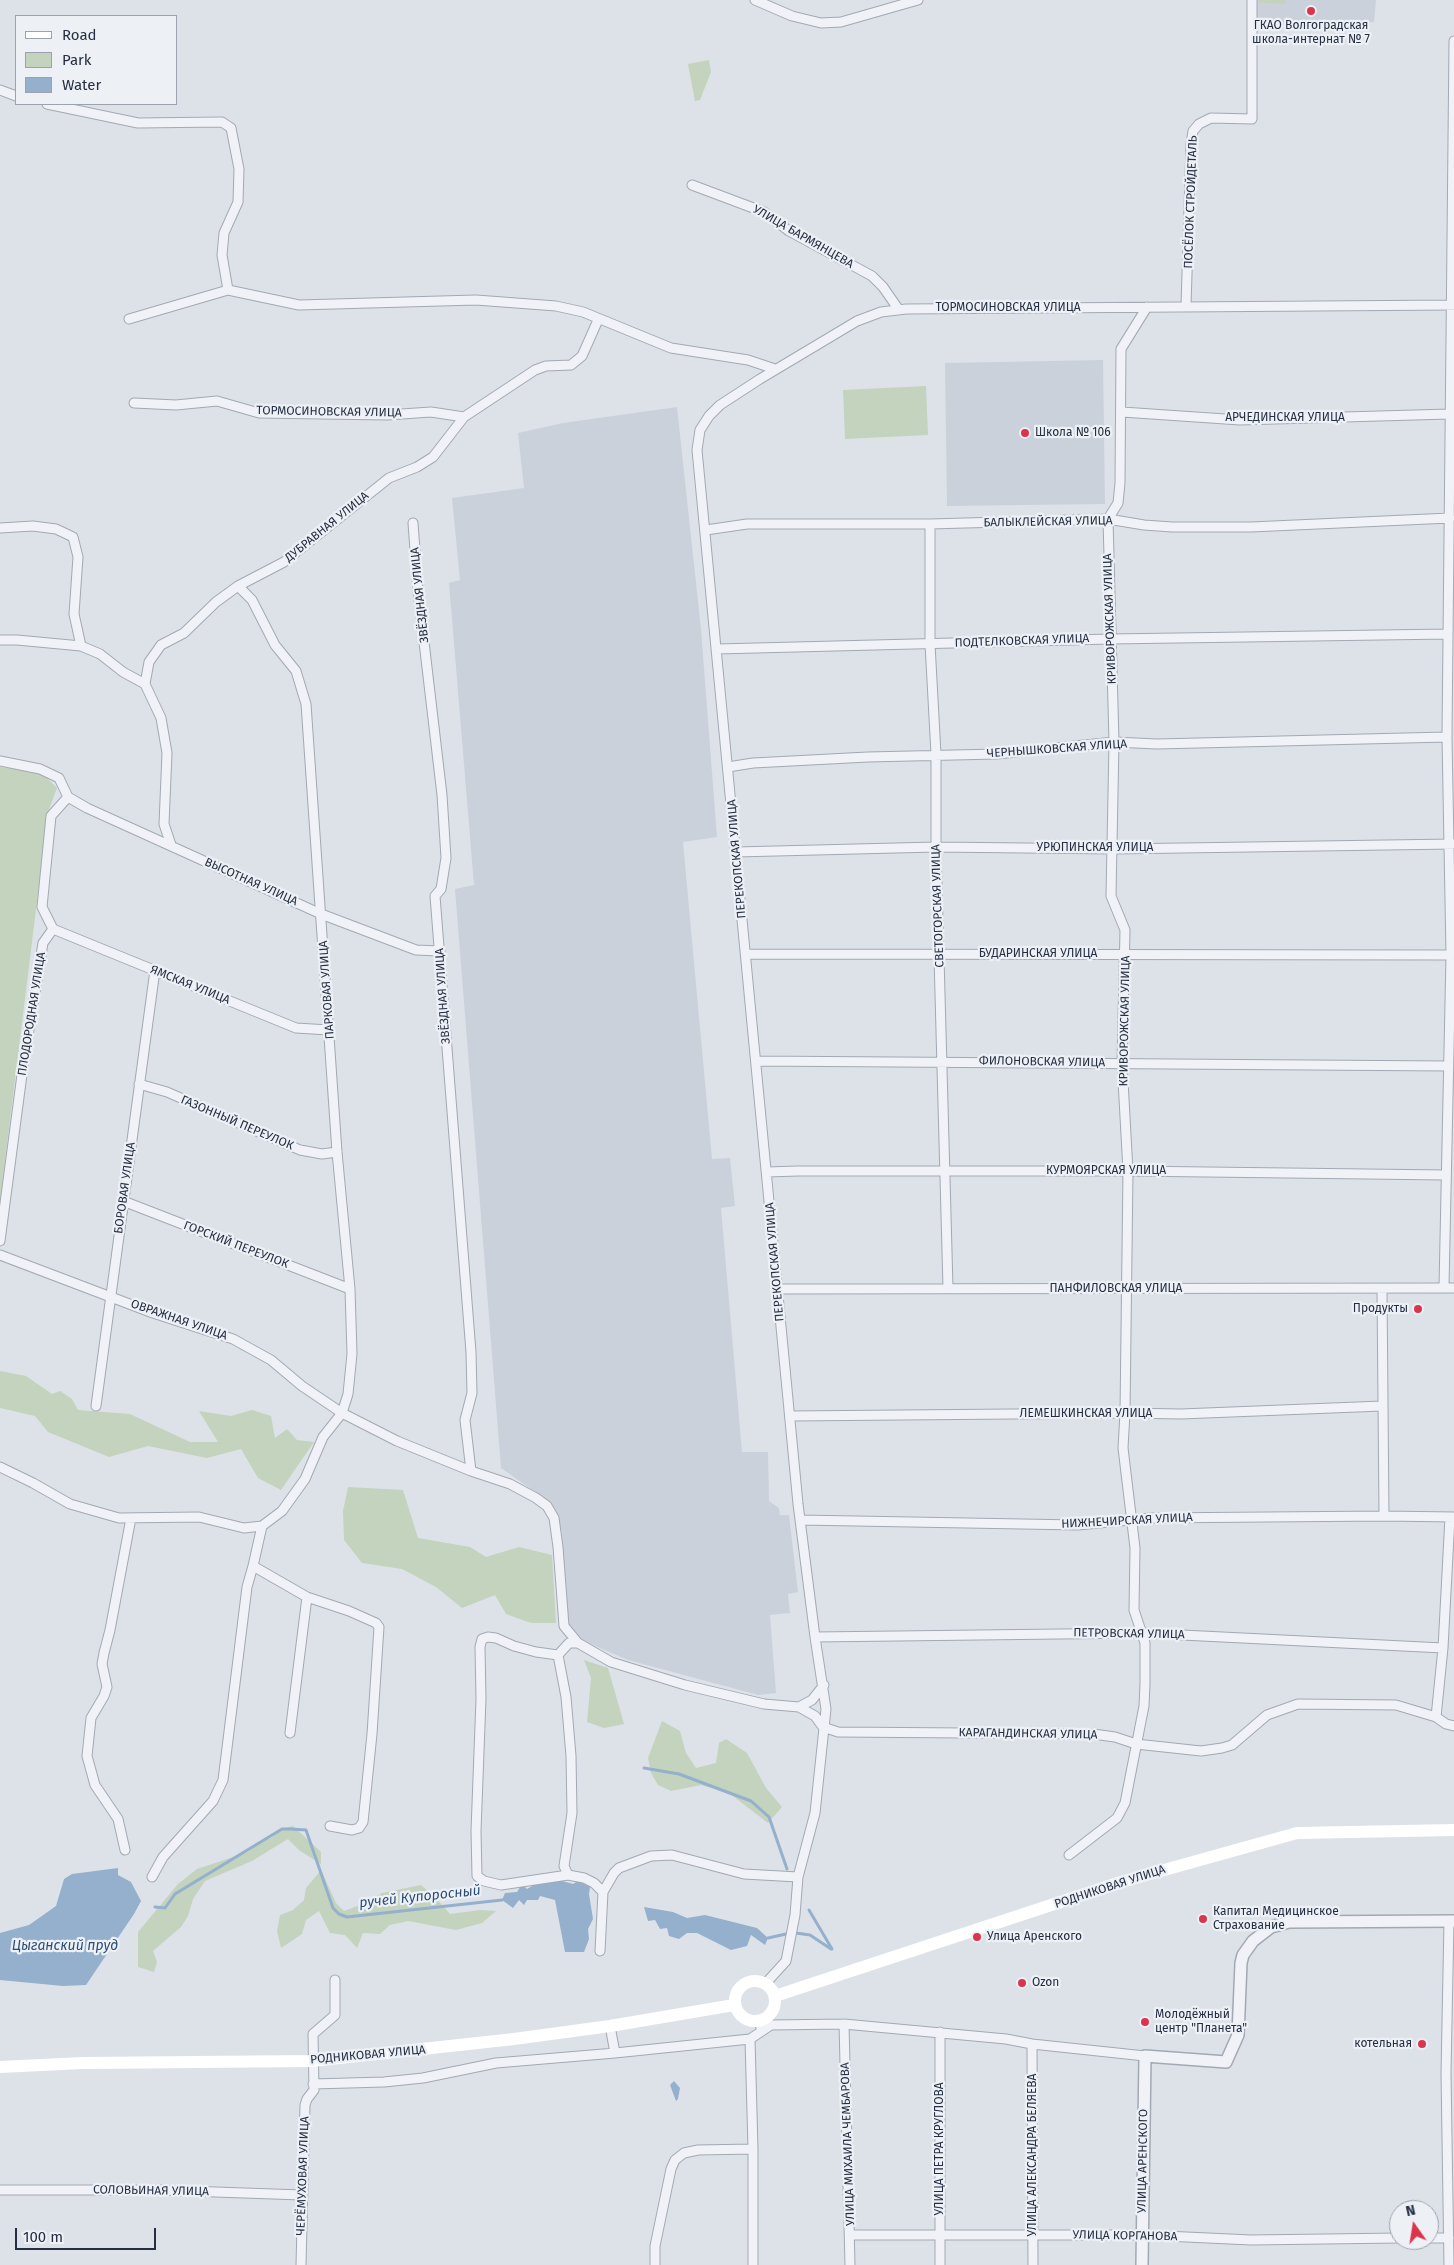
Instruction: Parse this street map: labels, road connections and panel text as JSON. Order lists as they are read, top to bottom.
{
  "streets": {
    "main road": ["РОДНИКОВАЯ УЛИЦА"],
    "street": [
      "ПОСЁЛОК СТРОЙДЕТАЛЬ",
      "УЛИЦА БАРМЯНЦЕВА",
      "ТОРМОСИНОВСКАЯ УЛИЦА",
      "АРЧЕДИНСКАЯ УЛИЦА",
      "БАЛЫКЛЕЙСКАЯ УЛИЦА",
      "ДУБРАВНАЯ УЛИЦА",
      "ЗВЁЗДНАЯ УЛИЦА",
      "КРИВОРОЖСКАЯ УЛИЦА",
      "ПОДТЕЛКОВСКАЯ УЛИЦА",
      "ЧЕРНЫШКОВСКАЯ УЛИЦА",
      "УРЮПИНСКАЯ УЛИЦА",
      "ПЕРЕКОПСКАЯ УЛИЦА",
      "ВЫСОТНАЯ УЛИЦА",
      "СВЕТОГОРСКАЯ УЛИЦА",
      "БУДАРИНСКАЯ УЛИЦА",
      "ЯМСКАЯ УЛИЦА",
      "ПАРКОВАЯ УЛИЦА",
      "ПЛОДОРОДНАЯ УЛИЦА",
      "ФИЛОНОВСКАЯ УЛИЦА",
      "ГАЗОННЫЙ ПЕРЕУЛОК",
      "КУРМОЯРСКАЯ УЛИЦА",
      "БОРОВАЯ УЛИЦА",
      "ГОРСКИЙ ПЕРЕУЛОК",
      "ПАНФИЛОВСКАЯ УЛИЦА",
      "ОВРАЖНАЯ УЛИЦА",
      "ЛЕМЕШКИНСКАЯ УЛИЦА",
      "НИЖНЕЧИРСКАЯ УЛИЦА",
      "ПЕТРОВСКАЯ УЛИЦА",
      "КАРАГАНДИНСКАЯ УЛИЦА",
      "УЛИЦА МИХАИЛА ЧЕМБАРОВА",
      "УЛИЦА ПЕТРА КРУГЛОВА",
      "УЛИЦА АЛЕКСАНДРА БЕЛЯЕВА",
      "УЛИЦА АРЕНСКОГО",
      "ЧЕРЁМУХОВАЯ УЛИЦА",
      "СОЛОВЬИНАЯ УЛИЦА",
      "УЛИЦА КОРГАНОВА"
    ]
  },
  "crossings": [
    ["ПОСЁЛОК СТРОЙДЕТАЛЬ", "ТОРМОСИНОВСКАЯ УЛИЦА"],
    ["УЛИЦА БАРМЯНЦЕВА", "ТОРМОСИНОВСКАЯ УЛИЦА"],
    ["ТОРМОСИНОВСКАЯ УЛИЦА", "БАЛЫКЛЕЙСКАЯ УЛИЦА"],
    ["ТОРМОСИНОВСКАЯ УЛИЦА", "ДУБРАВНАЯ УЛИЦА"],
    ["ТОРМОСИНОВСКАЯ УЛИЦА", "КРИВОРОЖСКАЯ УЛИЦА"],
    ["ТОРМОСИНОВСКАЯ УЛИЦА", "ПЕРЕКОПСКАЯ УЛИЦА"],
    ["АРЧЕДИНСКАЯ УЛИЦА", "КРИВОРОЖСКАЯ УЛИЦА"],
    ["БАЛЫКЛЕЙСКАЯ УЛИЦА", "КРИВОРОЖСКАЯ УЛИЦА"],
    ["БАЛЫКЛЕЙСКАЯ УЛИЦА", "ПЕРЕКОПСКАЯ УЛИЦА"],
    ["БАЛЫКЛЕЙСКАЯ УЛИЦА", "СВЕТОГОРСКАЯ УЛИЦА"],
    ["ДУБРАВНАЯ УЛИЦА", "ПАРКОВАЯ УЛИЦА"],
    ["ЗВЁЗДНАЯ УЛИЦА", "ВЫСОТНАЯ УЛИЦА"],
    ["ЗВЁЗДНАЯ УЛИЦА", "ОВРАЖНАЯ УЛИЦА"],
    ["КРИВОРОЖСКАЯ УЛИЦА", "ПОДТЕЛКОВСКАЯ УЛИЦА"],
    ["КРИВОРОЖСКАЯ УЛИЦА", "ЧЕРНЫШКОВСКАЯ УЛИЦА"],
    ["КРИВОРОЖСКАЯ УЛИЦА", "УРЮПИНСКАЯ УЛИЦА"],
    ["КРИВОРОЖСКАЯ УЛИЦА", "БУДАРИНСКАЯ УЛИЦА"],
    ["КРИВОРОЖСКАЯ УЛИЦА", "ФИЛОНОВСКАЯ УЛИЦА"],
    ["КРИВОРОЖСКАЯ УЛИЦА", "КУРМОЯРСКАЯ УЛИЦА"],
    ["КРИВОРОЖСКАЯ УЛИЦА", "ПАНФИЛОВСКАЯ УЛИЦА"],
    ["КРИВОРОЖСКАЯ УЛИЦА", "ЛЕМЕШКИНСКАЯ УЛИЦА"],
    ["КРИВОРОЖСКАЯ УЛИЦА", "НИЖНЕЧИРСКАЯ УЛИЦА"],
    ["КРИВОРОЖСКАЯ УЛИЦА", "ПЕТРОВСКАЯ УЛИЦА"],
    ["КРИВОРОЖСКАЯ УЛИЦА", "КАРАГАНДИНСКАЯ УЛИЦА"],
    ["ПОДТЕЛКОВСКАЯ УЛИЦА", "ПЕРЕКОПСКАЯ УЛИЦА"],
    ["ПОДТЕЛКОВСКАЯ УЛИЦА", "СВЕТОГОРСКАЯ УЛИЦА"],
    ["ЧЕРНЫШКОВСКАЯ УЛИЦА", "ПЕРЕКОПСКАЯ УЛИЦА"],
    ["ЧЕРНЫШКОВСКАЯ УЛИЦА", "СВЕТОГОРСКАЯ УЛИЦА"],
    ["УРЮПИНСКАЯ УЛИЦА", "ПЕРЕКОПСКАЯ УЛИЦА"],
    ["УРЮПИНСКАЯ УЛИЦА", "СВЕТОГОРСКАЯ УЛИЦА"],
    ["ПЕРЕКОПСКАЯ УЛИЦА", "БУДАРИНСКАЯ УЛИЦА"],
    ["ПЕРЕКОПСКАЯ УЛИЦА", "ФИЛОНОВСКАЯ УЛИЦА"],
    ["ПЕРЕКОПСКАЯ УЛИЦА", "КУРМОЯРСКАЯ УЛИЦА"],
    ["ПЕРЕКОПСКАЯ УЛИЦА", "ПАНФИЛОВСКАЯ УЛИЦА"],
    ["ПЕРЕКОПСКАЯ УЛИЦА", "ЛЕМЕШКИНСКАЯ УЛИЦА"],
    ["ПЕРЕКОПСКАЯ УЛИЦА", "НИЖНЕЧИРСКАЯ УЛИЦА"],
    ["ПЕРЕКОПСКАЯ УЛИЦА", "ПЕТРОВСКАЯ УЛИЦА"],
    ["ПЕРЕКОПСКАЯ УЛИЦА", "КАРАГАНДИНСКАЯ УЛИЦА"],
    ["ПЕРЕКОПСКАЯ УЛИЦА", "РОДНИКОВАЯ УЛИЦА"],
    ["ВЫСОТНАЯ УЛИЦА", "ПАРКОВАЯ УЛИЦА"],
    ["СВЕТОГОРСКАЯ УЛИЦА", "БУДАРИНСКАЯ УЛИЦА"],
    ["СВЕТОГОРСКАЯ УЛИЦА", "ФИЛОНОВСКАЯ УЛИЦА"],
    ["СВЕТОГОРСКАЯ УЛИЦА", "КУРМОЯРСКАЯ УЛИЦА"],
    ["СВЕТОГОРСКАЯ УЛИЦА", "ПАНФИЛОВСКАЯ УЛИЦА"],
    ["ЯМСКАЯ УЛИЦА", "ПАРКОВАЯ УЛИЦА"],
    ["ЯМСКАЯ УЛИЦА", "ПЛОДОРОДНАЯ УЛИЦА"],
    ["ЯМСКАЯ УЛИЦА", "БОРОВАЯ УЛИЦА"],
    ["ПАРКОВАЯ УЛИЦА", "ГАЗОННЫЙ ПЕРЕУЛОК"],
    ["ПАРКОВАЯ УЛИЦА", "ГОРСКИЙ ПЕРЕУЛОК"],
    ["ПАРКОВАЯ УЛИЦА", "ОВРАЖНАЯ УЛИЦА"],
    ["ГАЗОННЫЙ ПЕРЕУЛОК", "БОРОВАЯ УЛИЦА"],
    ["БОРОВАЯ УЛИЦА", "ГОРСКИЙ ПЕРЕУЛОК"],
    ["БОРОВАЯ УЛИЦА", "ОВРАЖНАЯ УЛИЦА"],
    ["РОДНИКОВАЯ УЛИЦА", "УЛИЦА МИХАИЛА ЧЕМБАРОВА"],
    ["РОДНИКОВАЯ УЛИЦА", "УЛИЦА ПЕТРА КРУГЛОВА"],
    ["РОДНИКОВАЯ УЛИЦА", "УЛИЦА АЛЕКСАНДРА БЕЛЯЕВА"],
    ["РОДНИКОВАЯ УЛИЦА", "УЛИЦА АРЕНСКОГО"],
    ["РОДНИКОВАЯ УЛИЦА", "ЧЕРЁМУХОВАЯ УЛИЦА"],
    ["УЛИЦА МИХАИЛА ЧЕМБАРОВА", "УЛИЦА КОРГАНОВА"],
    ["УЛИЦА ПЕТРА КРУГЛОВА", "УЛИЦА КОРГАНОВА"],
    ["УЛИЦА АЛЕКСАНДРА БЕЛЯЕВА", "УЛИЦА КОРГАНОВА"],
    ["УЛИЦА АРЕНСКОГО", "УЛИЦА КОРГАНОВА"],
    ["ЧЕРЁМУХОВАЯ УЛИЦА", "СОЛОВЬИНАЯ УЛИЦА"]
  ],
  "water": ["ручей Купоросный", "Цыганский пруд"],
  "places": [
    "ГКАО Волгоградская школа-интернат № 7",
    "Школа № 106",
    "Продукты",
    "Капитал Медицинское Страхование",
    "Улица Аренского",
    "Ozon",
    "Молодёжный центр \"Планета\"",
    "котельная"
  ],
  "legend": ["Road", "Park", "Water"],
  "scale_bar": "100 m",
  "north": "top"
}
